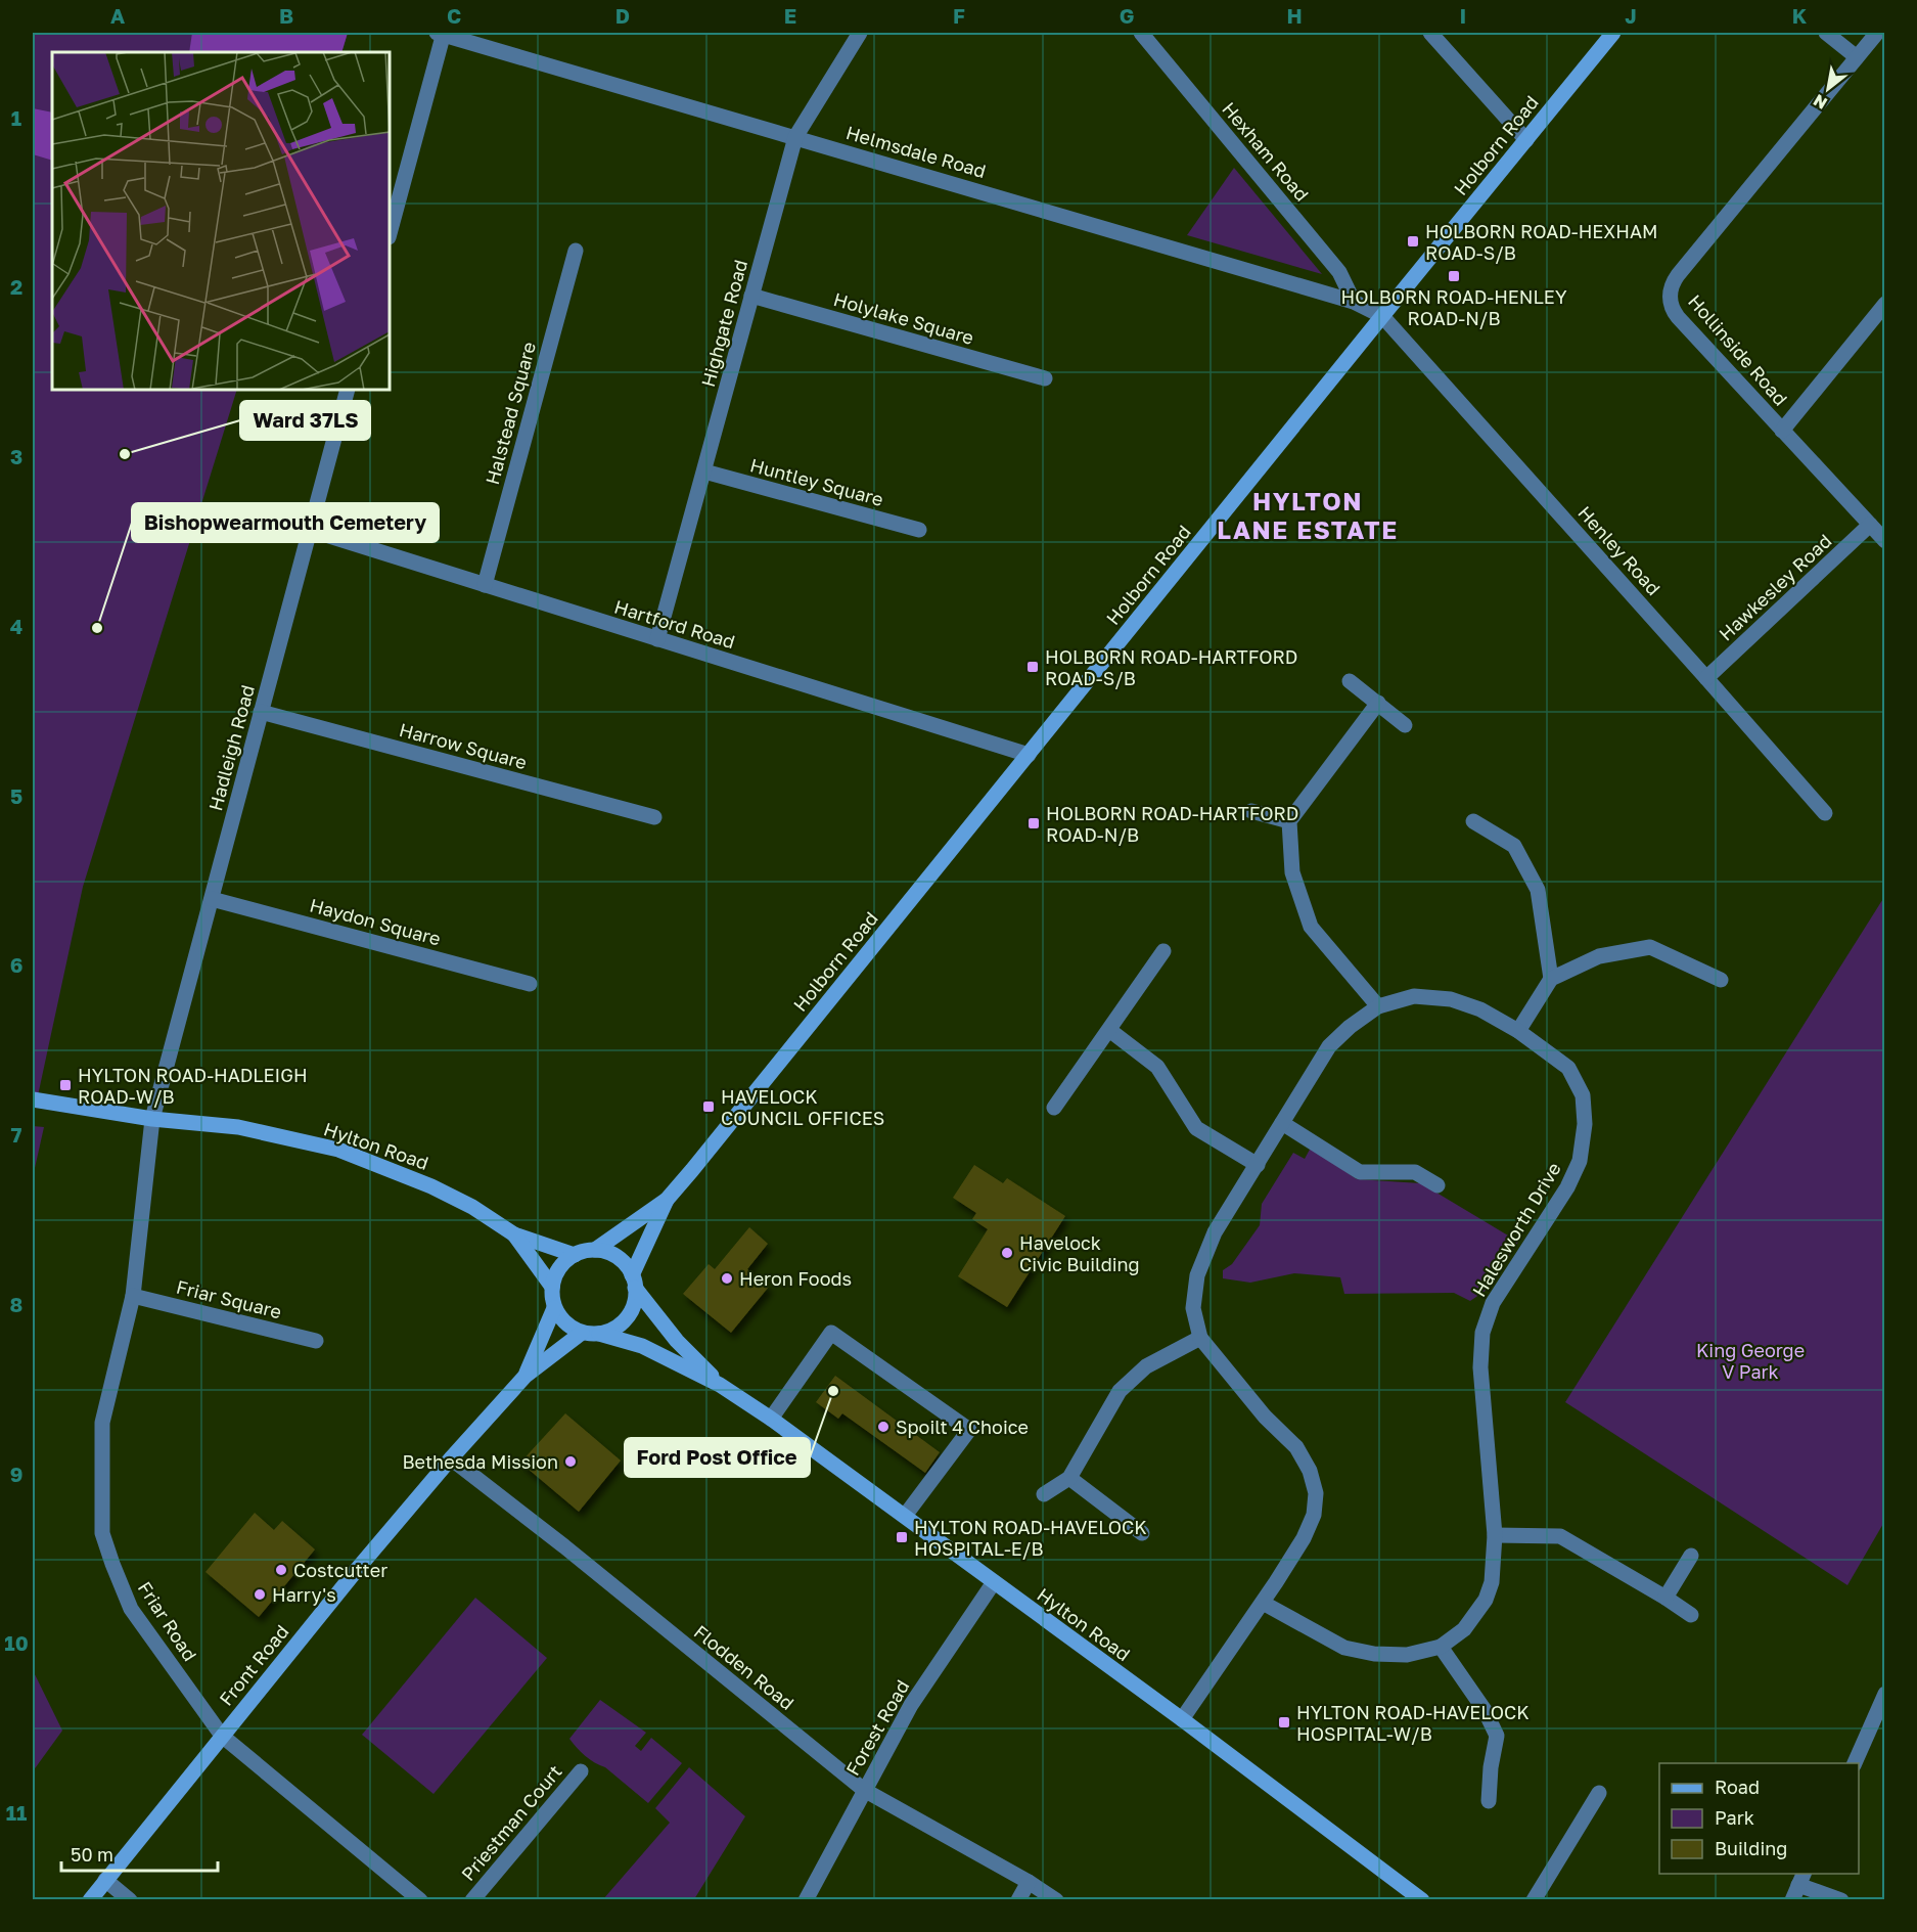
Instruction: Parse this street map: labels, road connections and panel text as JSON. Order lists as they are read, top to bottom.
{
  "streets": {
    "main road": ["Holborn Road", "Hylton Road", "Front Road"],
    "street": [
      "Helmsdale Road",
      "Hexham Road",
      "Holylake Square",
      "Highgate Road",
      "Hollinside Road",
      "Halstead Square",
      "Huntley Square",
      "Henley Road",
      "Hawkesley Road",
      "Hartford Road",
      "Harrow Square",
      "Hadleigh Road",
      "Haydon Square",
      "Halesworth Drive",
      "Friar Square",
      "Friar Road",
      "Flodden Road",
      "Forest Road",
      "Priestman Court"
    ]
  },
  "crossings": [
    ["Holborn Road", "Helmsdale Road"],
    ["Holborn Road", "Henley Road"],
    ["Holborn Road", "Hartford Road"],
    ["Holborn Road", "Hylton Road"],
    ["Holborn Road", "Front Road"],
    ["Helmsdale Road", "Hexham Road"],
    ["Helmsdale Road", "Highgate Road"],
    ["Helmsdale Road", "Henley Road"],
    ["Holylake Square", "Highgate Road"],
    ["Highgate Road", "Huntley Square"],
    ["Highgate Road", "Hartford Road"],
    ["Hollinside Road", "Hawkesley Road"],
    ["Halstead Square", "Hartford Road"],
    ["Henley Road", "Hawkesley Road"],
    ["Hartford Road", "Hadleigh Road"],
    ["Harrow Square", "Hadleigh Road"],
    ["Hadleigh Road", "Haydon Square"],
    ["Hadleigh Road", "Hylton Road"],
    ["Hadleigh Road", "Friar Road"],
    ["Hylton Road", "Halesworth Drive"],
    ["Hylton Road", "Friar Road"],
    ["Hylton Road", "Front Road"],
    ["Hylton Road", "Forest Road"],
    ["Friar Square", "Friar Road"],
    ["Friar Road", "Front Road"],
    ["Front Road", "Flodden Road"],
    ["Flodden Road", "Forest Road"]
  ],
  "districts": ["HYLTON LANE ESTATE"],
  "parks": ["King George V Park"],
  "places": {
    "transit": [
      "HOLBORN ROAD-HEXHAM ROAD-S/B",
      "HOLBORN ROAD-HENLEY ROAD-N/B",
      "HOLBORN ROAD-HARTFORD ROAD-S/B",
      "HOLBORN ROAD-HARTFORD ROAD-N/B",
      "HYLTON ROAD-HADLEIGH ROAD-W/B",
      "HAVELOCK COUNCIL OFFICES",
      "HYLTON ROAD-HAVELOCK HOSPITAL-E/B",
      "HYLTON ROAD-HAVELOCK HOSPITAL-W/B"
    ],
    "other": [
      "Ward 37LS",
      "Bishopwearmouth Cemetery",
      "Havelock Civic Building",
      "Heron Foods",
      "Ford Post Office",
      "Spoilt 4 Choice",
      "Bethesda Mission",
      "Costcutter",
      "Harry's"
    ]
  },
  "legend": ["Road", "Park", "Building"],
  "scale_bar": "50 m",
  "north": "bottom left",
  "grid": {
    "columns": [
      "A",
      "B",
      "C",
      "D",
      "E",
      "F",
      "G",
      "H",
      "I",
      "J",
      "K"
    ],
    "rows": [
      "1",
      "2",
      "3",
      "4",
      "5",
      "6",
      "7",
      "8",
      "9",
      "10",
      "11"
    ]
  }
}
